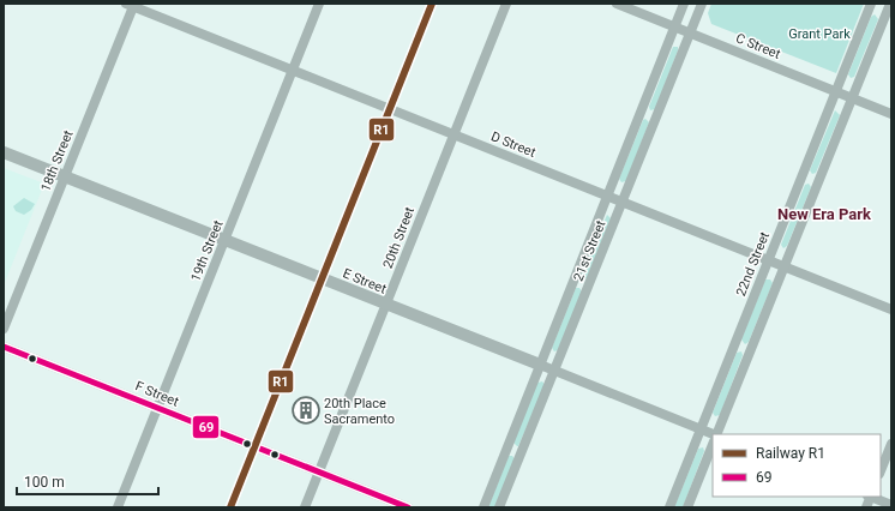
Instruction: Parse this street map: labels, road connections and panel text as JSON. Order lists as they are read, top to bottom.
{
  "streets": {
    "street": [
      "C Street",
      "D Street",
      "18th Street",
      "20th Street",
      "19th Street",
      "21st Street",
      "22nd Street",
      "E Street",
      "F Street"
    ]
  },
  "crossings": [
    ["C Street", "21st Street"],
    ["C Street", "22nd Street"],
    ["D Street", "18th Street"],
    ["D Street", "20th Street"],
    ["D Street", "19th Street"],
    ["D Street", "21st Street"],
    ["D Street", "22nd Street"],
    ["18th Street", "E Street"],
    ["20th Street", "E Street"],
    ["20th Street", "F Street"],
    ["19th Street", "E Street"],
    ["19th Street", "F Street"],
    ["21st Street", "E Street"],
    ["22nd Street", "E Street"]
  ],
  "districts": ["New Era Park"],
  "parks": ["Grant Park"],
  "places": {
    "building": ["20th Place Sacramento"]
  },
  "lines": ["rail line R1", "transit line 69"],
  "legend": ["Railway R1", "69"],
  "scale_bar": "100 m"
}
